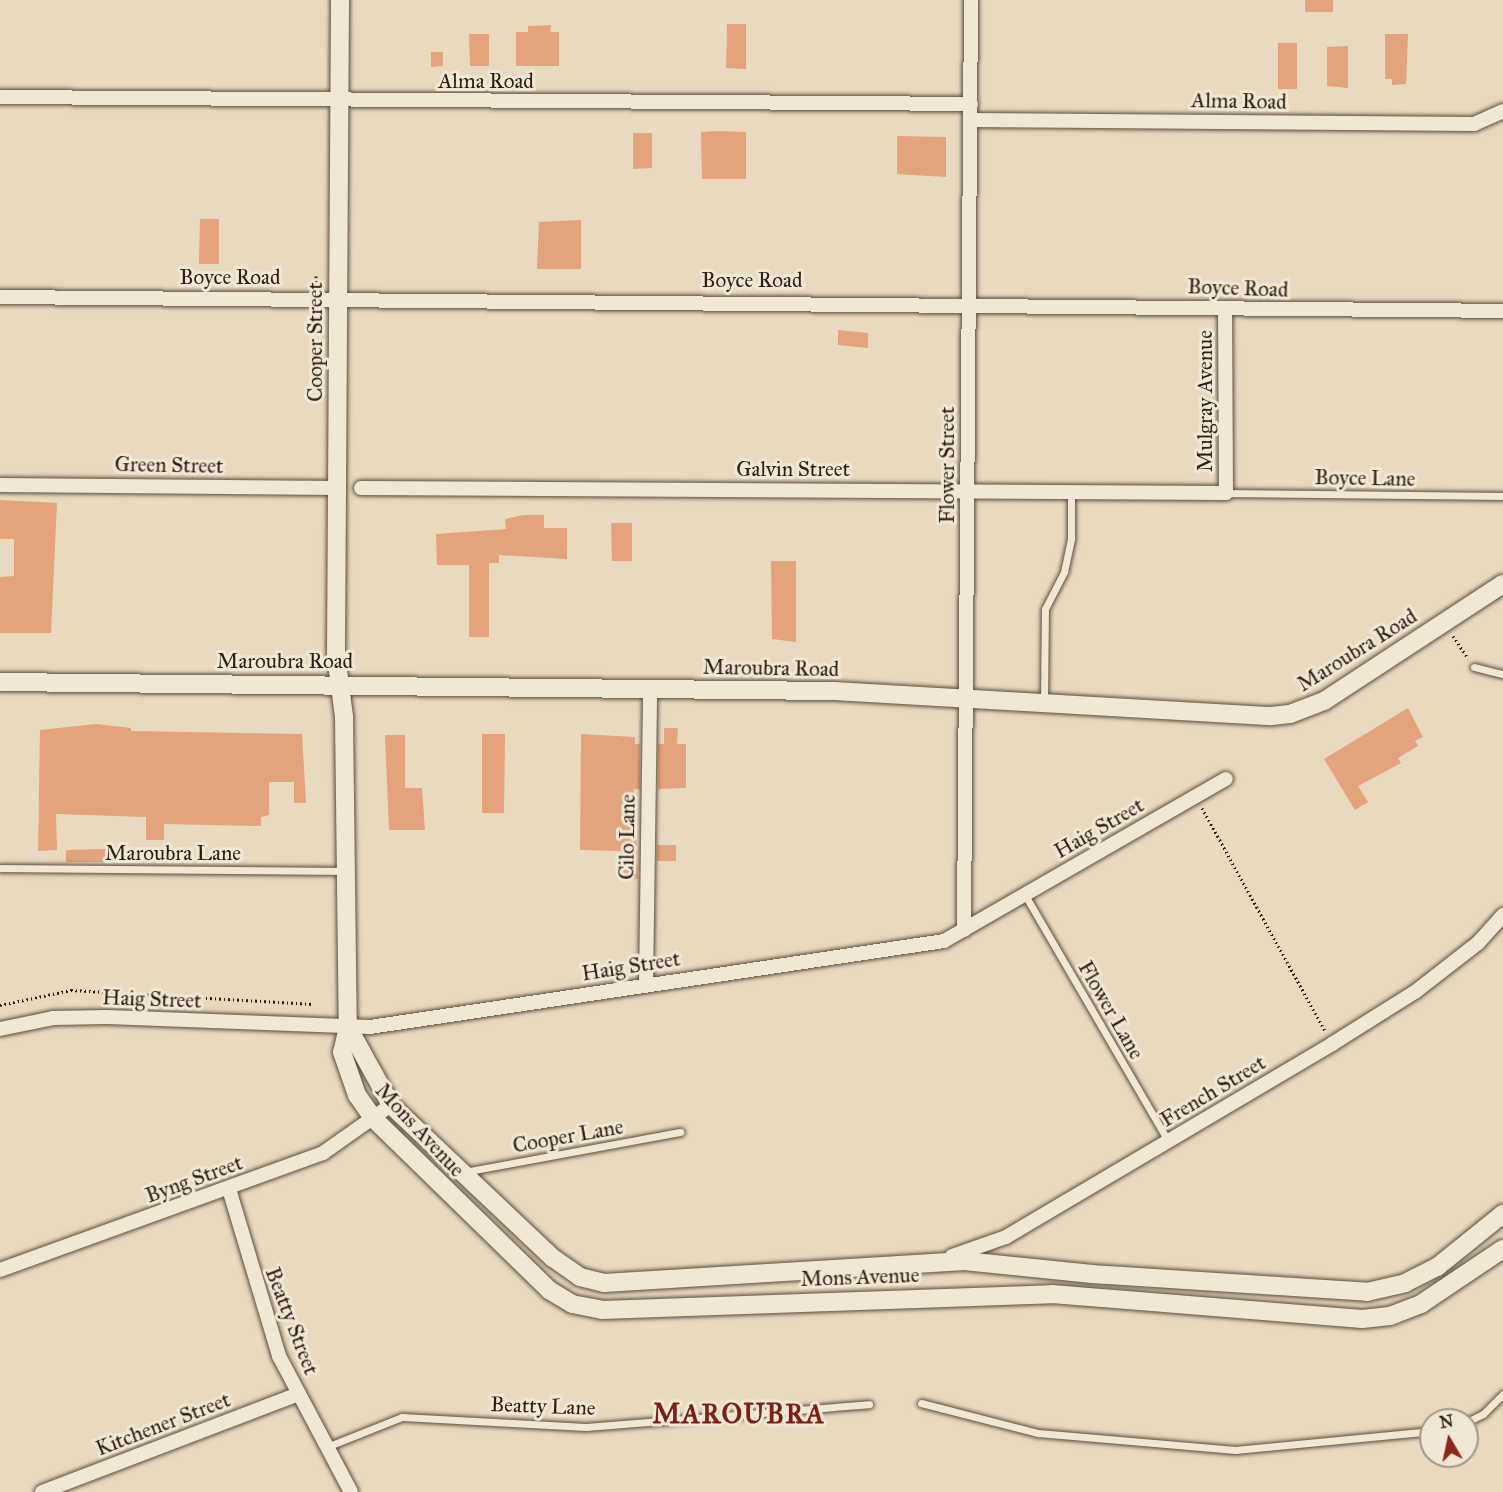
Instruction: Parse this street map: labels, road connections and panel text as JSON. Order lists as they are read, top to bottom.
{
  "streets": {
    "street": [
      "Alma Road",
      "Boyce Road",
      "Cooper Street",
      "Mulgray Avenue",
      "Green Street",
      "Flower Street",
      "Galvin Street",
      "Maroubra Road",
      "Haig Street",
      "Cilo Lane",
      "French Street",
      "Mons Avenue",
      "Byng Street",
      "Beatty Street",
      "Kitchener Street"
    ],
    "lane": [
      "Boyce Lane",
      "Maroubra Lane",
      "Flower Lane",
      "Cooper Lane",
      "Beatty Lane"
    ]
  },
  "crossings": [
    ["Alma Road", "Cooper Street"],
    ["Alma Road", "Flower Street"],
    ["Boyce Road", "Cooper Street"],
    ["Boyce Road", "Mulgray Avenue"],
    ["Boyce Road", "Flower Street"],
    ["Cooper Street", "Green Street"],
    ["Cooper Street", "Maroubra Road"],
    ["Cooper Street", "Mons Avenue"],
    ["Mulgray Avenue", "Galvin Street"],
    ["Mulgray Avenue", "Boyce Lane"],
    ["Flower Street", "Galvin Street"],
    ["Flower Street", "Maroubra Road"],
    ["Flower Street", "Haig Street"],
    ["Galvin Street", "Boyce Lane"],
    ["Maroubra Road", "Cilo Lane"],
    ["Maroubra Road", "Mons Avenue"],
    ["Haig Street", "Cilo Lane"],
    ["Haig Street", "Flower Lane"],
    ["Haig Street", "Mons Avenue"],
    ["Maroubra Lane", "Mons Avenue"],
    ["Flower Lane", "French Street"],
    ["French Street", "Mons Avenue"],
    ["Mons Avenue", "Cooper Lane"],
    ["Mons Avenue", "Byng Street"],
    ["Byng Street", "Beatty Street"],
    ["Beatty Street", "Beatty Lane"],
    ["Beatty Street", "Kitchener Street"]
  ],
  "districts": ["MAROUBRA"],
  "north": "top"
}
